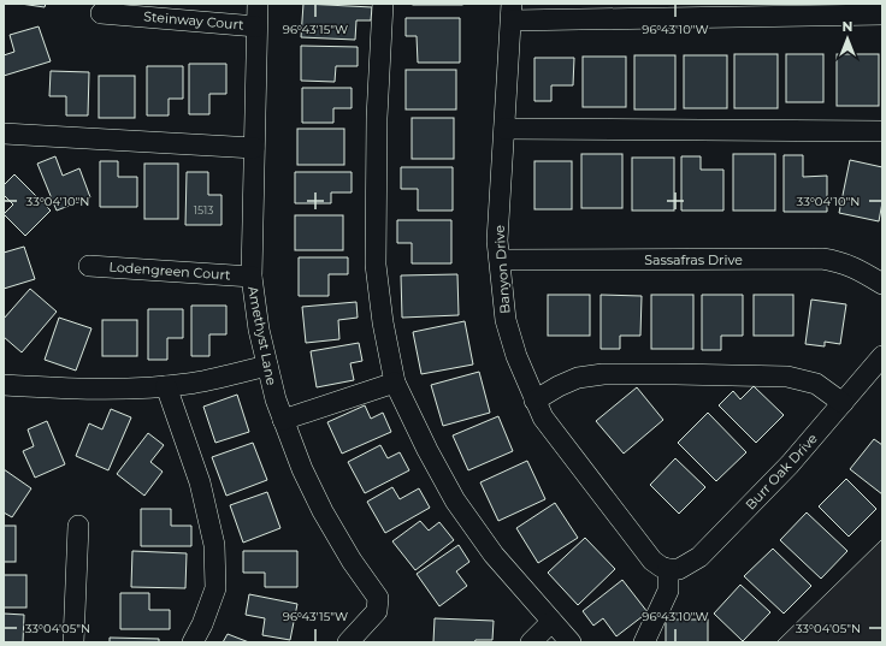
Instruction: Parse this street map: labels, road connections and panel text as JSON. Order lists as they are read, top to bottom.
{
  "streets": {
    "street": [
      "Steinway Court",
      "Sassafras Drive",
      "Banyon Drive",
      "Lodengreen Court",
      "Amethyst Lane",
      "Burr Oak Drive"
    ]
  },
  "crossings": [
    ["Steinway Court", "Amethyst Lane"],
    ["Sassafras Drive", "Banyon Drive"],
    ["Banyon Drive", "Burr Oak Drive"],
    ["Lodengreen Court", "Amethyst Lane"]
  ],
  "house_numbers": ["1513"],
  "north": "top",
  "coordinates": [
    "96°43'15\"W",
    "96°43'10\"W",
    "33°04'10\"N",
    "33°04'05\"N"
  ]
}
